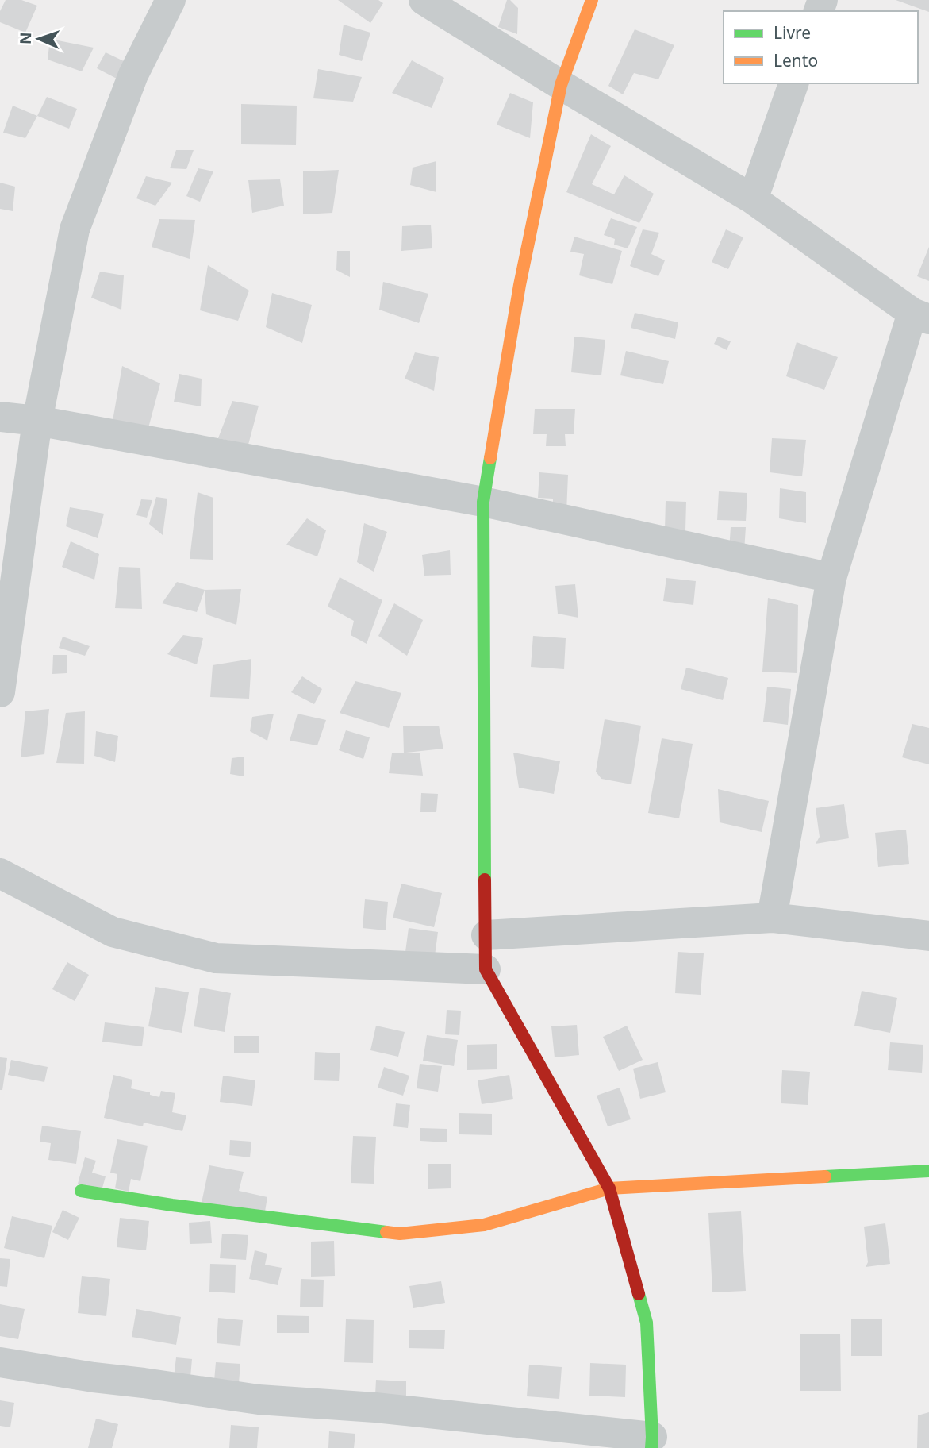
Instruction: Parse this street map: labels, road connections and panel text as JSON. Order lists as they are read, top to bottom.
{
  "legend": ["Livre", "Lento"],
  "north": "left"
}
